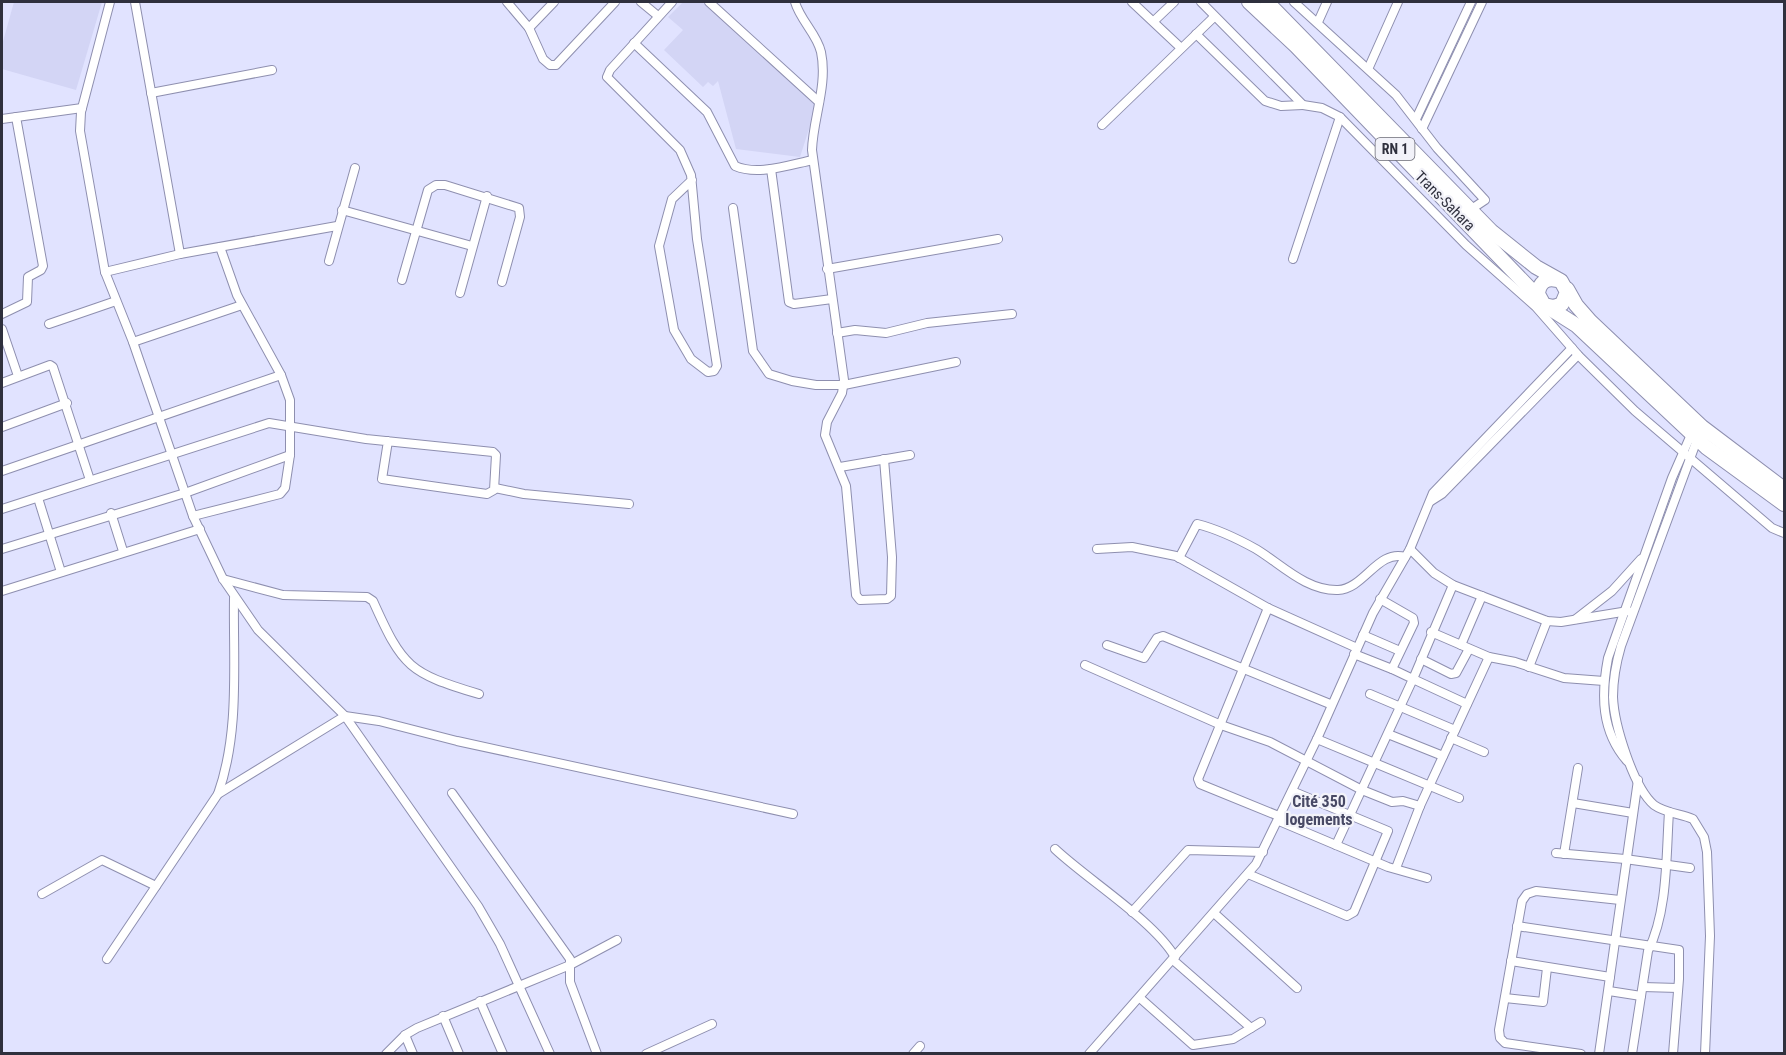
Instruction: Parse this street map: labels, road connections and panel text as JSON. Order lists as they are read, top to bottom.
{
  "streets": {
    "highway": ["RN 1", "Trans-Sahara"]
  },
  "districts": ["Cité 350 logements"]
}
